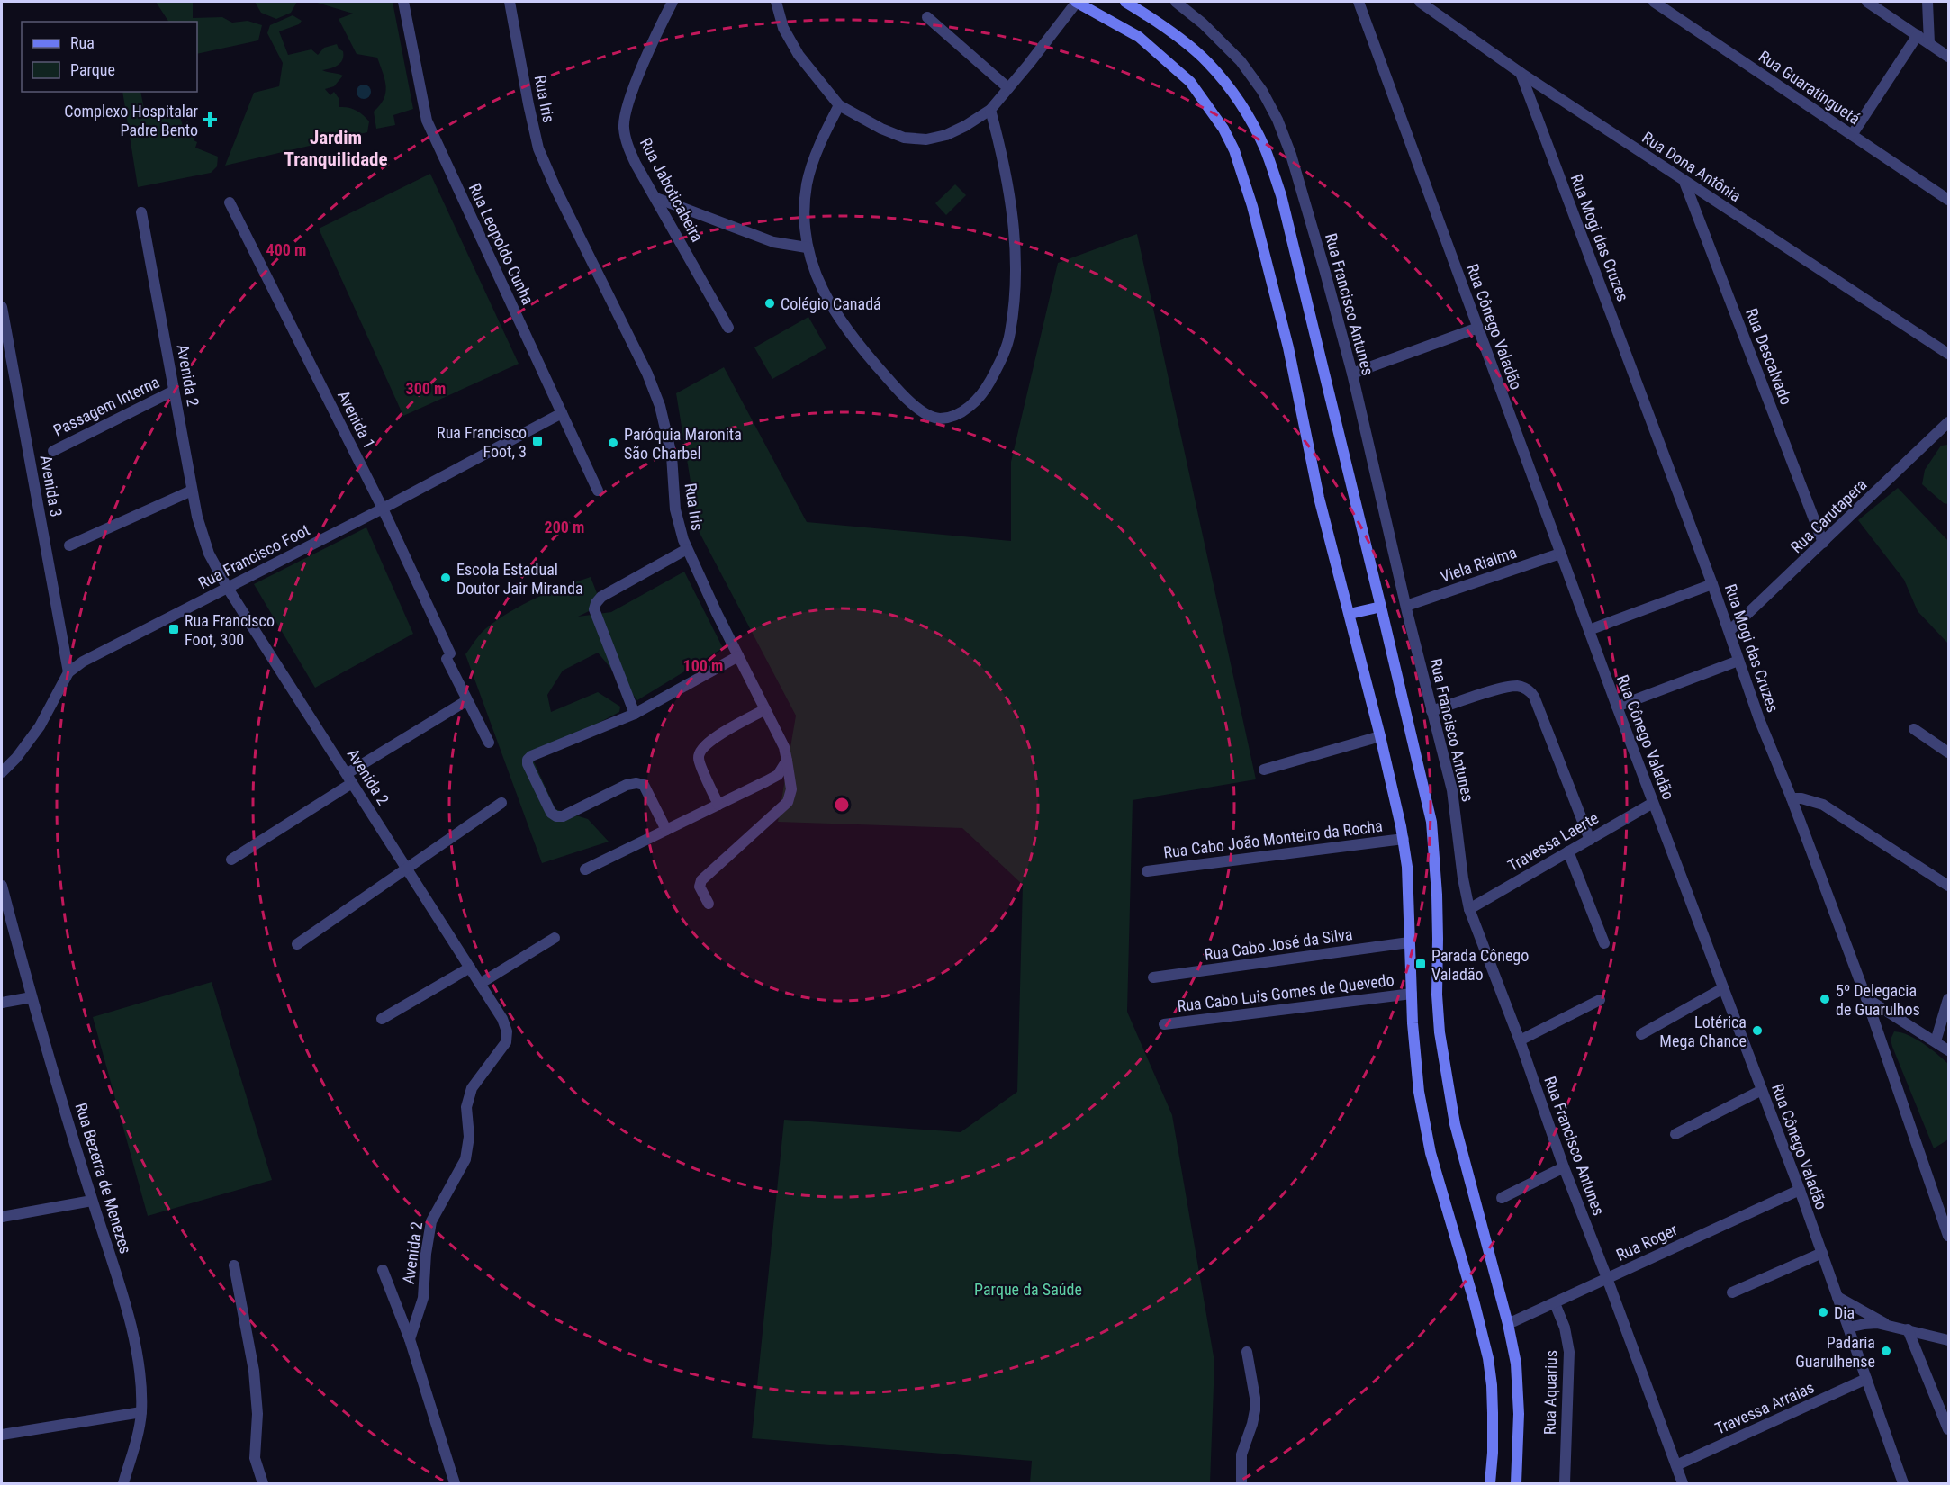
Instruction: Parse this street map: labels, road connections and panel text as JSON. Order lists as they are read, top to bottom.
{
  "streets": {
    "street": [
      "Rua Guaratinguetá",
      "Rua Iris",
      "Rua Dona Antônia",
      "Rua Jaboticabeira",
      "Rua Mogi das Cruzes",
      "Rua Leopoldo Cunha",
      "Rua Francisco Antunes",
      "Rua Cônego Valadão",
      "Rua Descalvado",
      "Avenida 2",
      "Passagem Interna",
      "Avenida 1",
      "Avenida 3",
      "Rua Carutapera",
      "Rua Francisco Foot",
      "Viela Rialma",
      "Rua Cabo João Monteiro da Rocha",
      "Travessa Laerte",
      "Rua Cabo José da Silva",
      "Rua Cabo Luis Gomes de Quevedo",
      "Rua Bezerra de Menezes",
      "Rua Roger",
      "Rua Aquarius",
      "Travessa Arraias"
    ]
  },
  "crossings": [
    ["Rua Dona Antônia", "Rua Mogi das Cruzes"],
    ["Rua Dona Antônia", "Rua Descalvado"],
    ["Rua Mogi das Cruzes", "Rua Carutapera"],
    ["Rua Leopoldo Cunha", "Rua Francisco Foot"],
    ["Rua Francisco Antunes", "Viela Rialma"],
    ["Rua Francisco Antunes", "Travessa Laerte"],
    ["Rua Francisco Antunes", "Rua Roger"],
    ["Rua Francisco Antunes", "Travessa Arraias"],
    ["Rua Cônego Valadão", "Viela Rialma"],
    ["Rua Cônego Valadão", "Travessa Laerte"],
    ["Rua Cônego Valadão", "Rua Roger"],
    ["Rua Cônego Valadão", "Travessa Arraias"],
    ["Rua Descalvado", "Rua Carutapera"],
    ["Avenida 2", "Passagem Interna"],
    ["Avenida 2", "Rua Francisco Foot"],
    ["Avenida 1", "Rua Francisco Foot"],
    ["Avenida 3", "Rua Francisco Foot"],
    ["Rua Roger", "Rua Aquarius"]
  ],
  "districts": ["Jardim Tranquilidade"],
  "parks": ["Parque da Saúde"],
  "places": {
    "health": ["Complexo Hospitalar Padre Bento"],
    "other": [
      "Colégio Canadá",
      "Paróquia Maronita São Charbel",
      "Escola Estadual Doutor Jair Miranda",
      "5º Delegacia de Guarulhos",
      "Lotérica Mega Chance",
      "Dia",
      "Padaria Guarulhense"
    ],
    "transit": ["Rua Francisco Foot, 3", "Rua Francisco Foot, 300", "Parada Cônego Valadão"]
  },
  "legend": ["Rua", "Parque"],
  "rings": [
    "400 m",
    "300 m",
    "200 m",
    "100 m"
  ]
}
